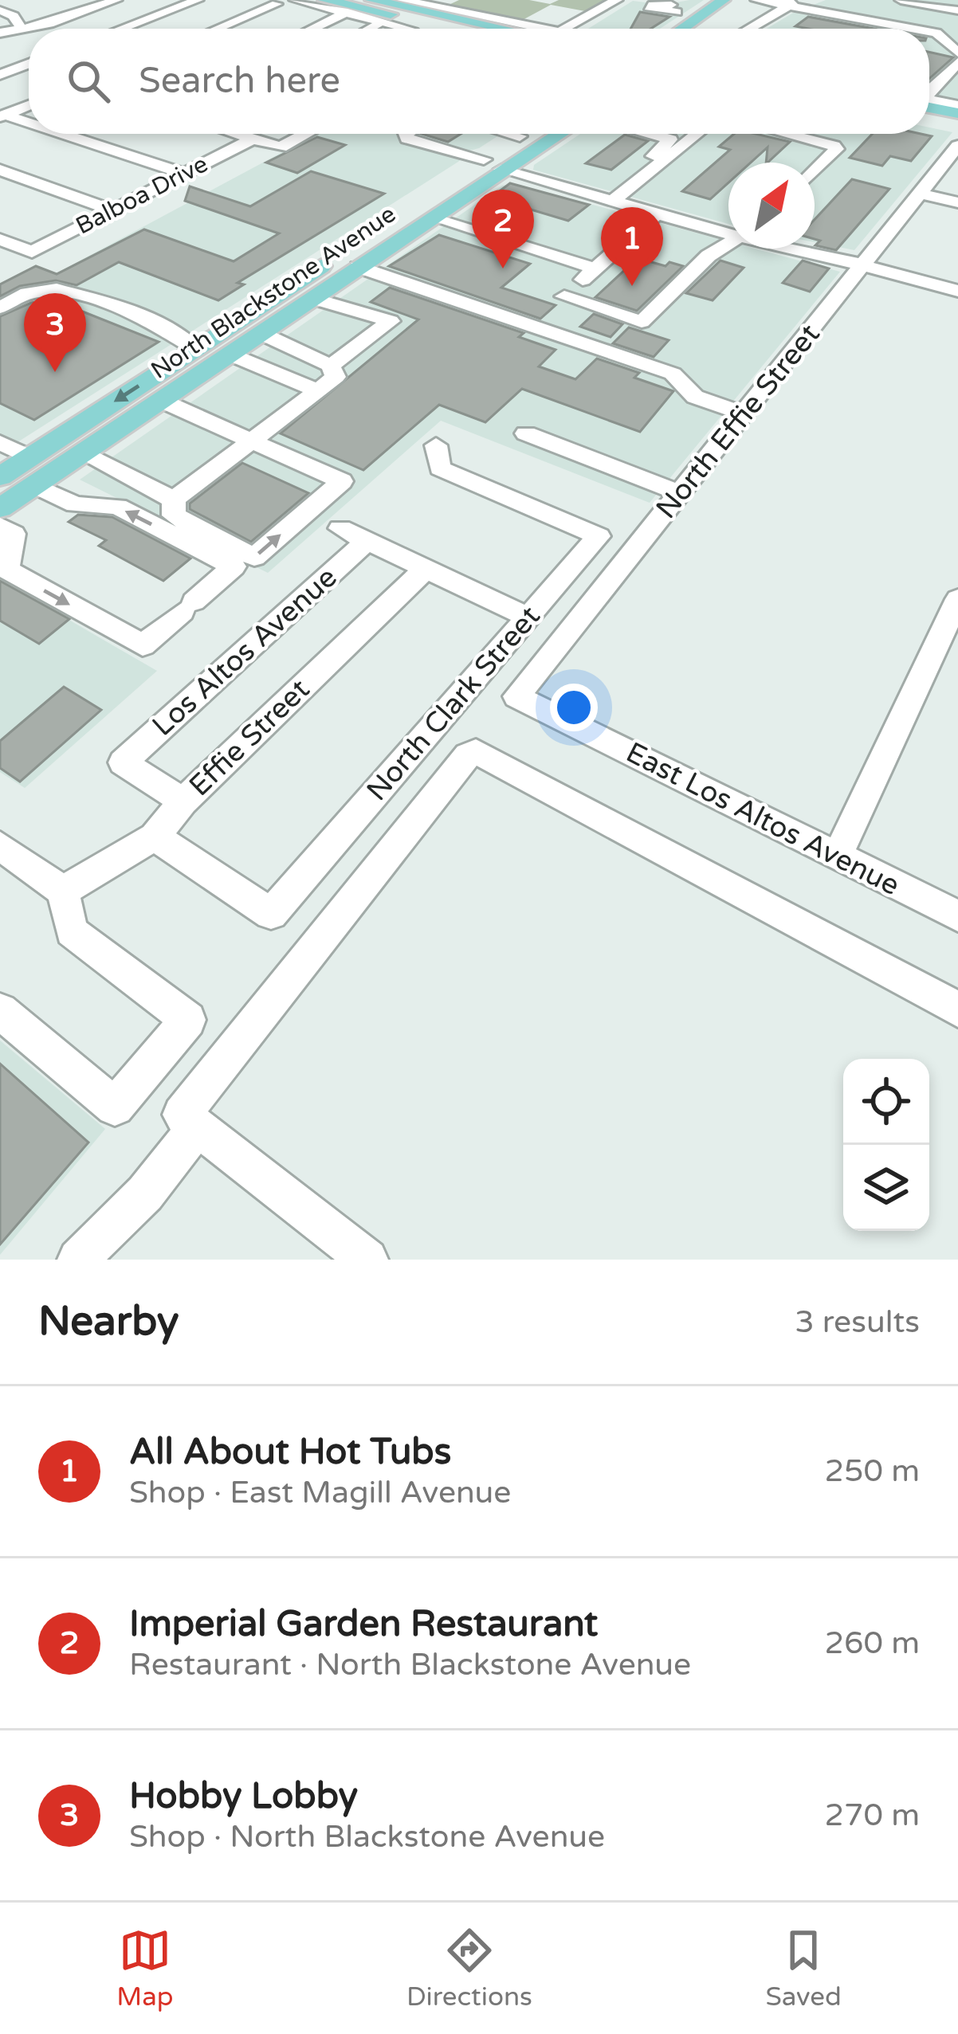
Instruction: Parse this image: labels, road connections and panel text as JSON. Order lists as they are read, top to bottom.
{
  "streets": {
    "main road": ["North Blackstone Avenue"],
    "street": [
      "Balboa Drive",
      "North Effie Street",
      "Los Altos Avenue",
      "North Clark Street",
      "Effie Street",
      "East Los Altos Avenue"
    ]
  },
  "crossings": [
    ["North Effie Street", "East Los Altos Avenue"],
    ["Los Altos Avenue", "Effie Street"],
    ["North Clark Street", "Effie Street"]
  ],
  "north": "top right",
  "page": {
    "search": "Search here",
    "pins": ["2", "1", "3"],
    "heading": ["Nearby", "3 results"],
    "list": [
      {
        "mark": "1",
        "name": "All About Hot Tubs",
        "note": "Shop · East Magill Avenue",
        "value": "250 m"
      },
      {
        "mark": "2",
        "name": "Imperial Garden Restaurant",
        "note": "Restaurant · North Blackstone Avenue",
        "value": "260 m"
      },
      {
        "mark": "3",
        "name": "Hobby Lobby",
        "note": "Shop · North Blackstone Avenue",
        "value": "270 m"
      }
    ],
    "nav": ["Map", "Directions", "Saved"]
  }
}
